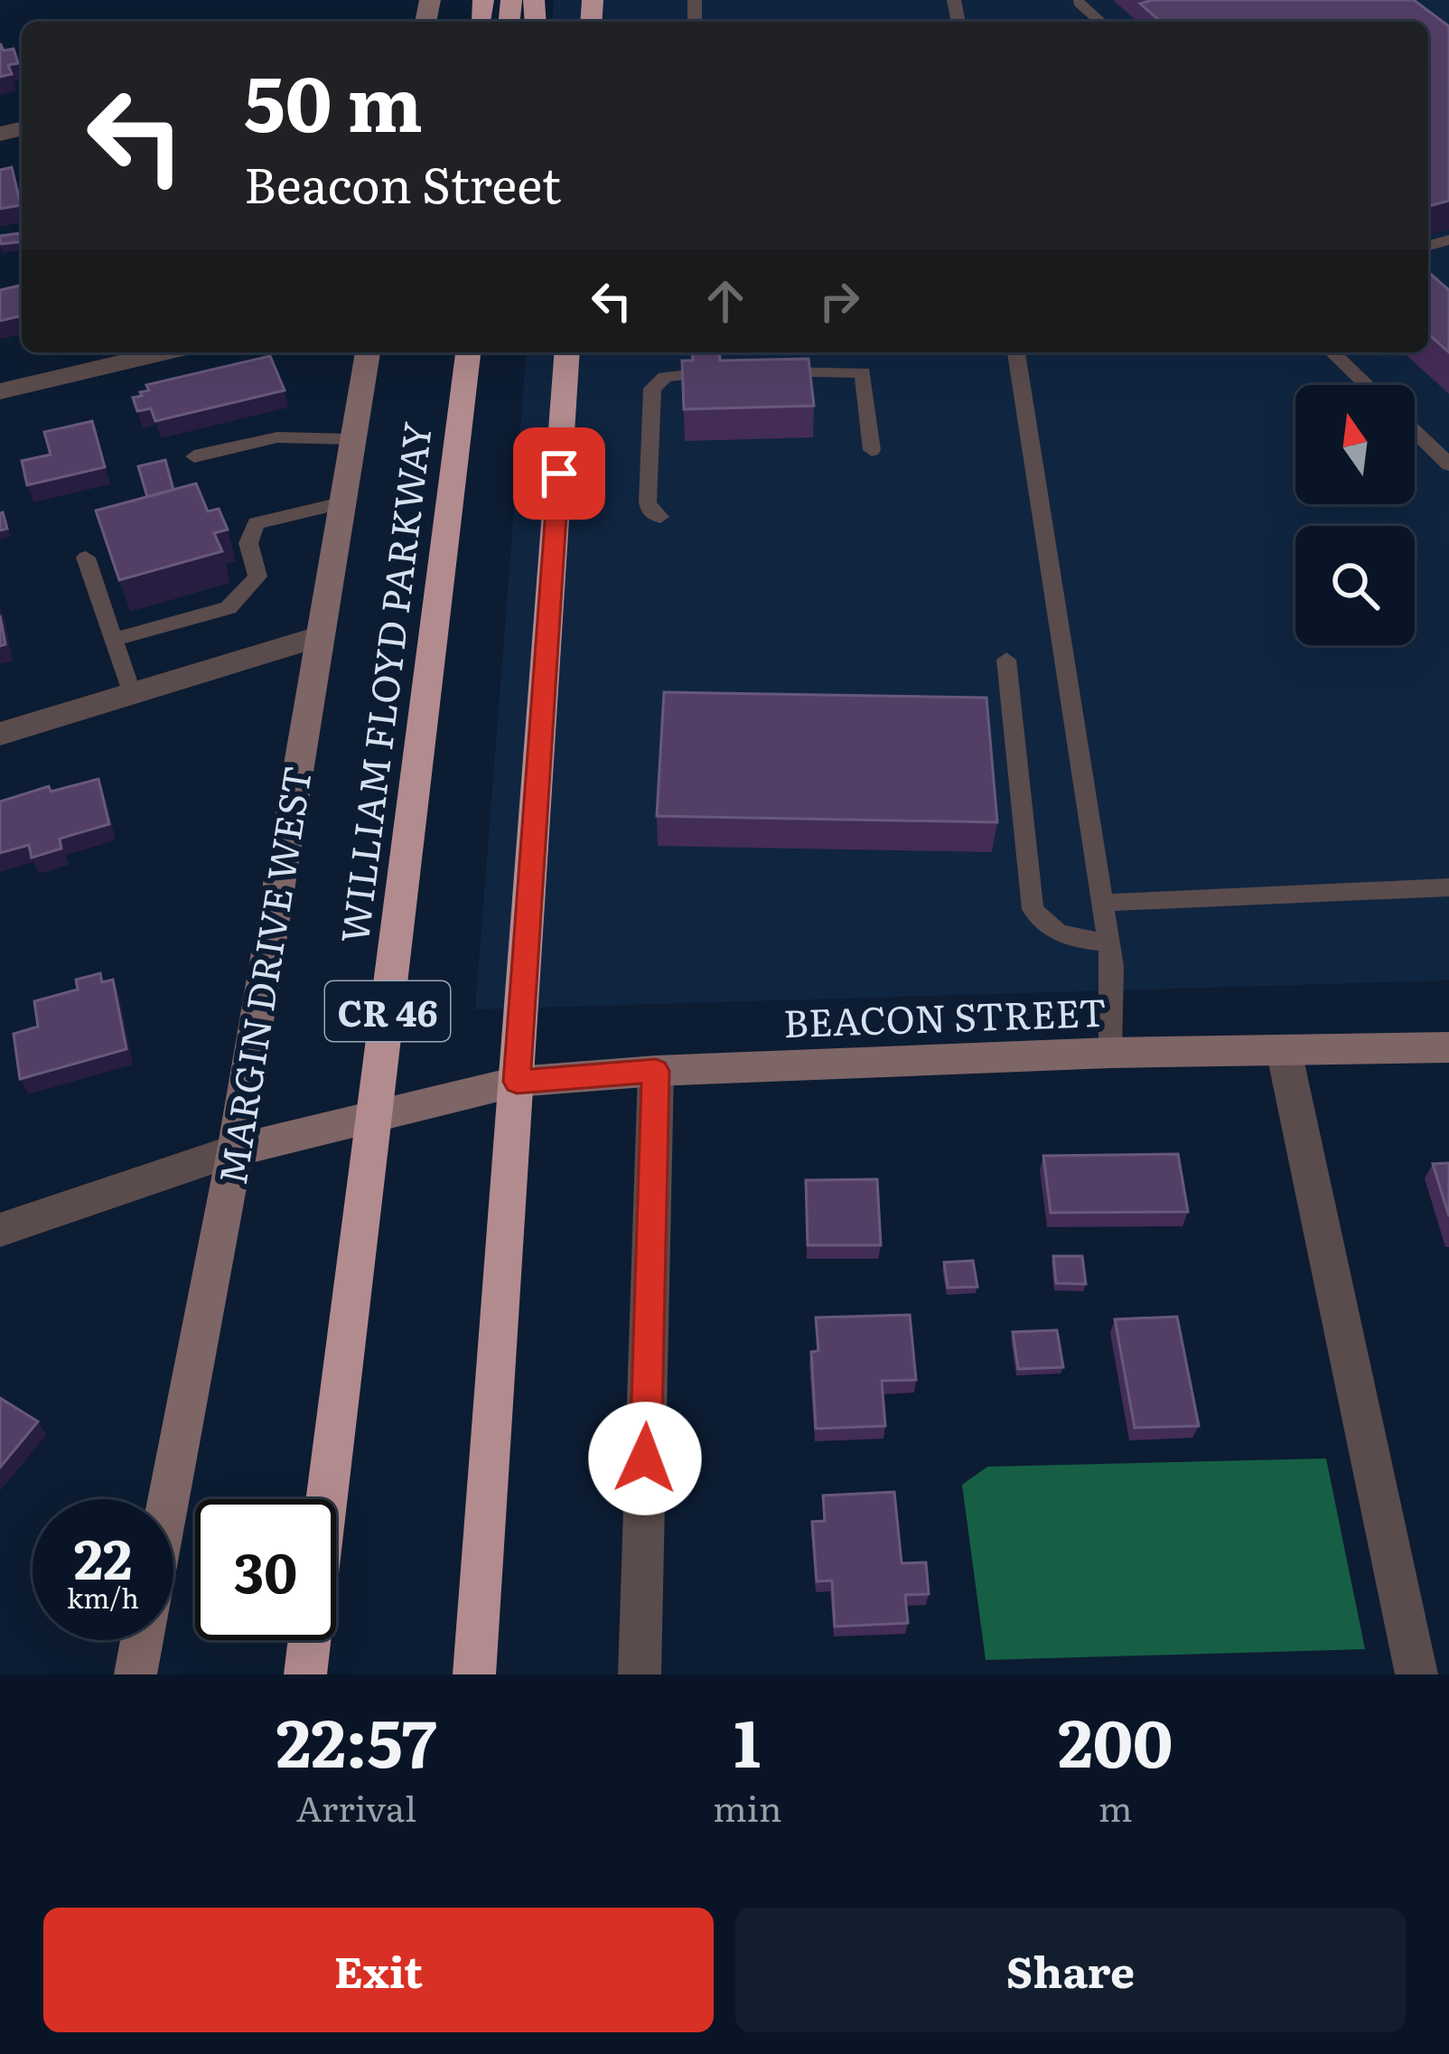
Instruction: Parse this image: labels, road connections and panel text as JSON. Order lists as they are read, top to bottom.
{
  "streets": {
    "highway": ["WILLIAM FLOYD PARKWAY", "CR 46"],
    "street": ["MARGIN DRIVE WEST", "BEACON STREET"]
  },
  "crossings": [
    ["WILLIAM FLOYD PARKWAY", "BEACON STREET"],
    ["MARGIN DRIVE WEST", "BEACON STREET"]
  ],
  "north": "top",
  "page": {
    "turn": ["50 m", "Beacon Street"],
    "speed": "22 km/h",
    "limit": "30",
    "eta": [
      "22:57",
      "Arrival",
      "1",
      "min",
      "200",
      "m"
    ],
    "buttons": ["Exit", "Share"]
  }
}
